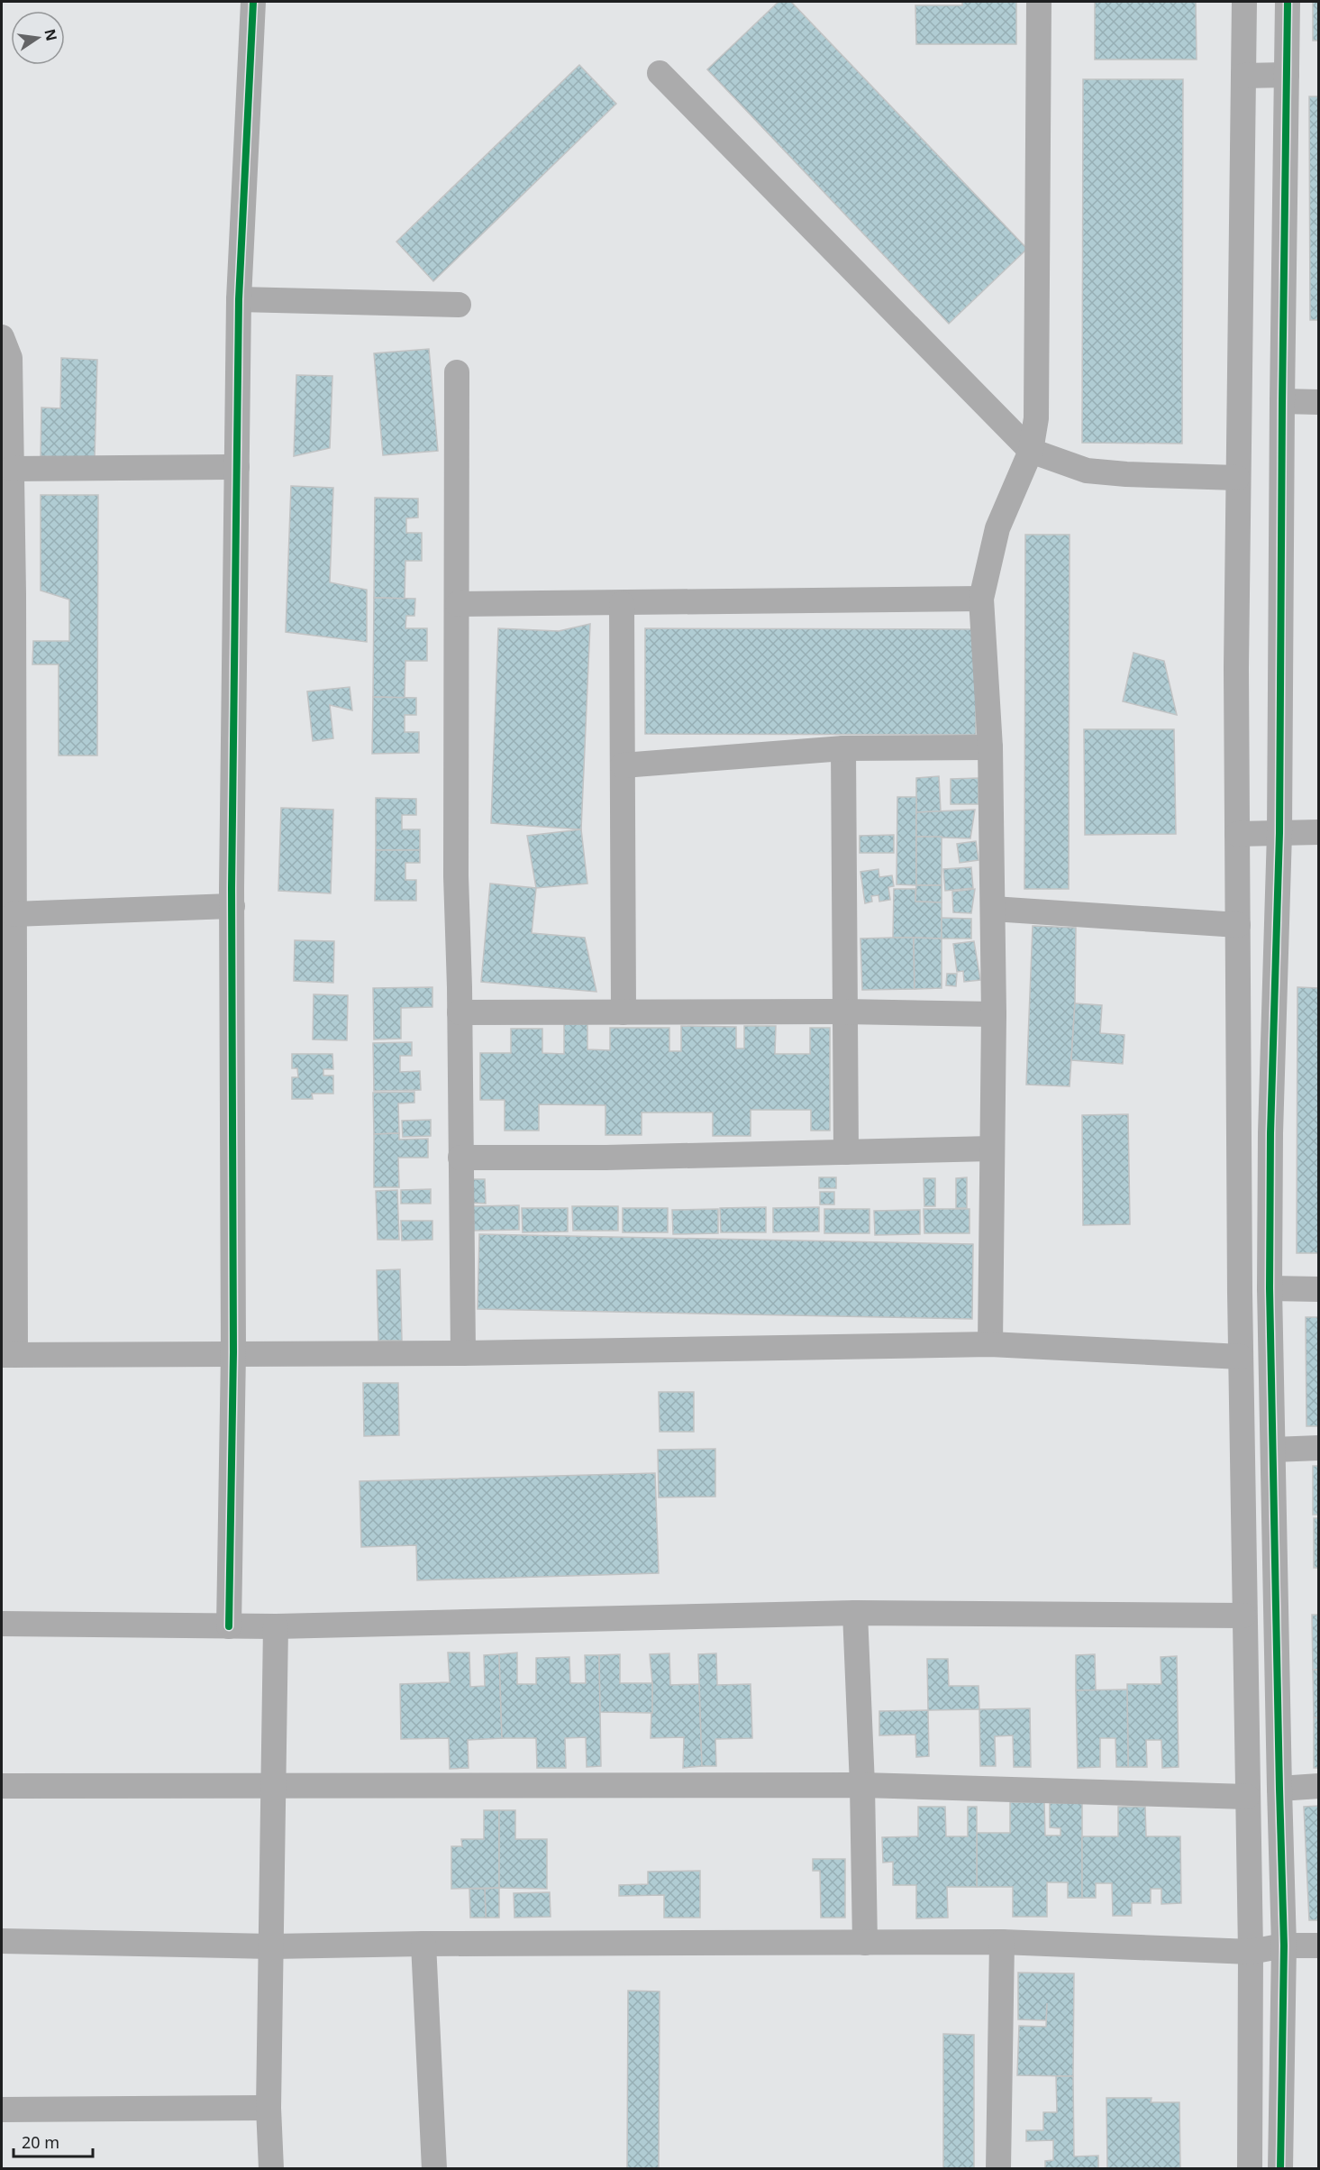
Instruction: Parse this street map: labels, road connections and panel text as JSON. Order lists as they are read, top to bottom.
{
  "scale_bar": "20 m",
  "north": "right"
}
